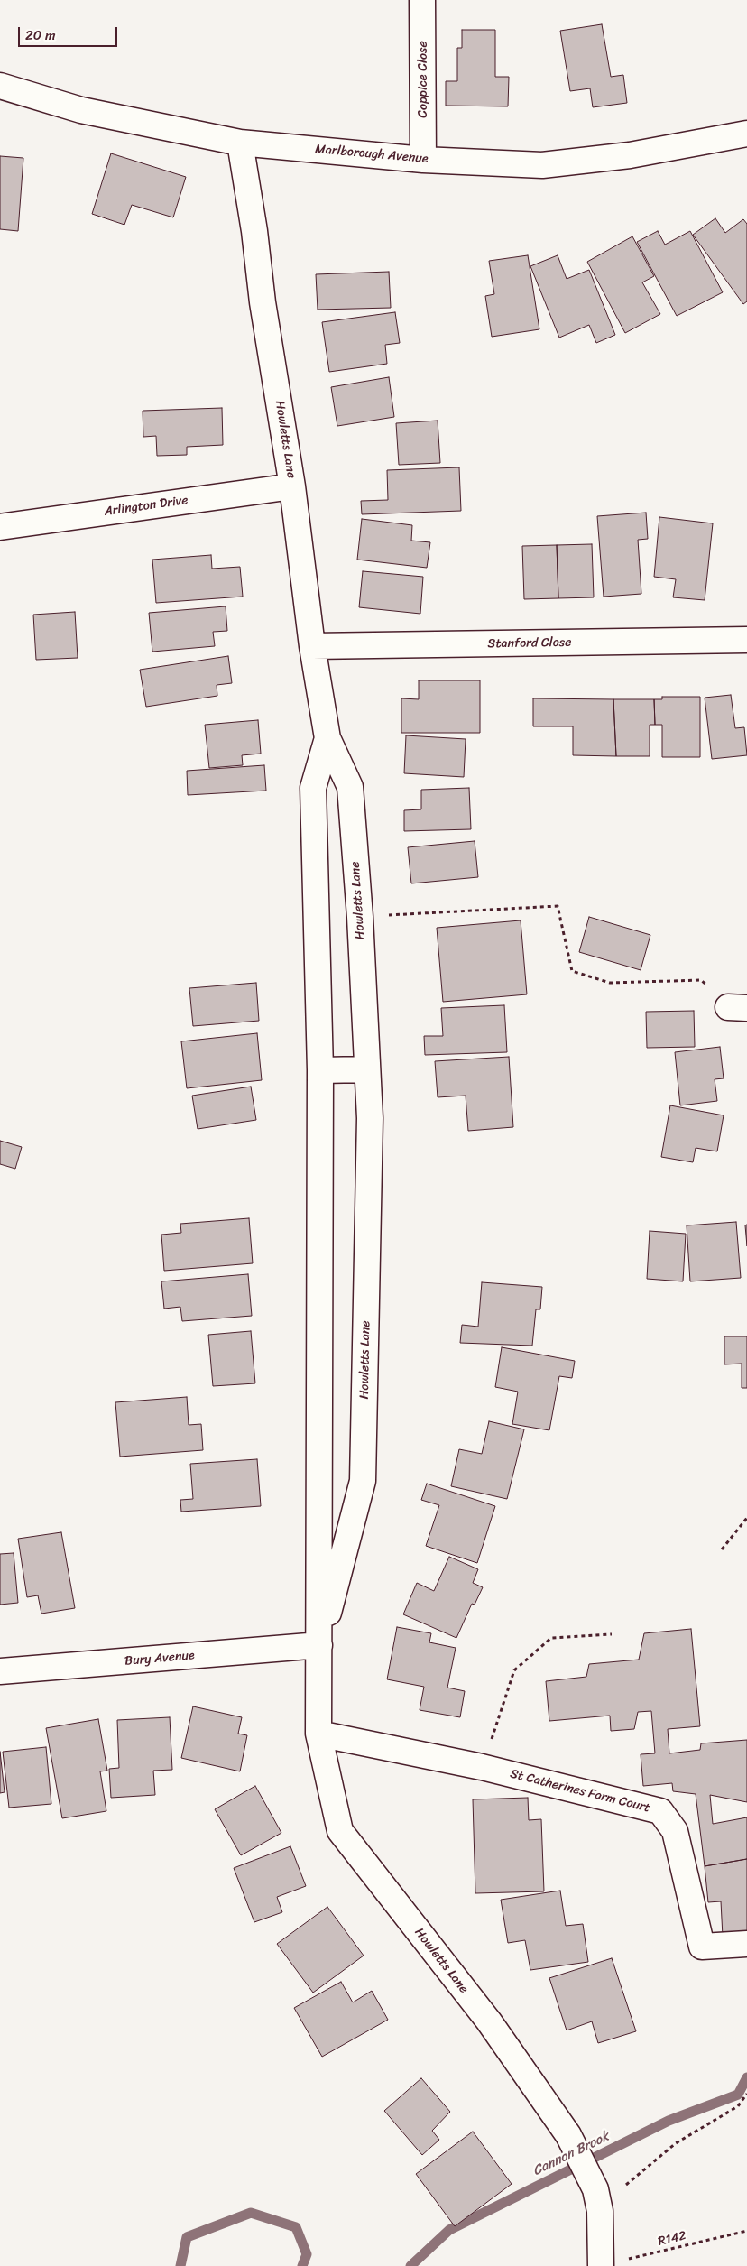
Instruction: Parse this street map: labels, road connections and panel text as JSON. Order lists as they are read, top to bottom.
{
  "streets": {
    "street": [
      "Coppice Close",
      "Marlborough Avenue",
      "Howletts Lane",
      "Arlington Drive",
      "Stanford Close",
      "Bury Avenue",
      "St Catherines Farm Court"
    ],
    "path": ["R142"]
  },
  "crossings": [
    ["Coppice Close", "Marlborough Avenue"],
    ["Marlborough Avenue", "Howletts Lane"],
    ["Howletts Lane", "Arlington Drive"],
    ["Howletts Lane", "Stanford Close"],
    ["Howletts Lane", "Bury Avenue"],
    ["Howletts Lane", "St Catherines Farm Court"],
    ["Howletts Lane", "R142"]
  ],
  "water": ["Cannon Brook"],
  "scale_bar": "20 m"
}
